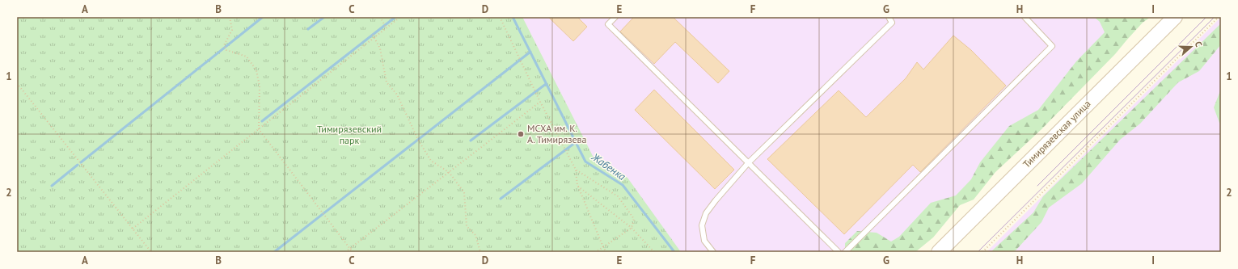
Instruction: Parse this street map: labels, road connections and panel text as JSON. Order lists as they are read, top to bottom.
{
  "streets": {
    "main road": ["Тимирязевская улица"]
  },
  "water": ["Жабенка"],
  "parks": ["Тимирязевский парк"],
  "places": ["МСХА им. К. А. Тимирязева"],
  "north": "right",
  "grid": {
    "columns": [
      "A",
      "B",
      "C",
      "D",
      "E",
      "F",
      "G",
      "H",
      "I"
    ],
    "rows": ["1", "2"]
  }
}
